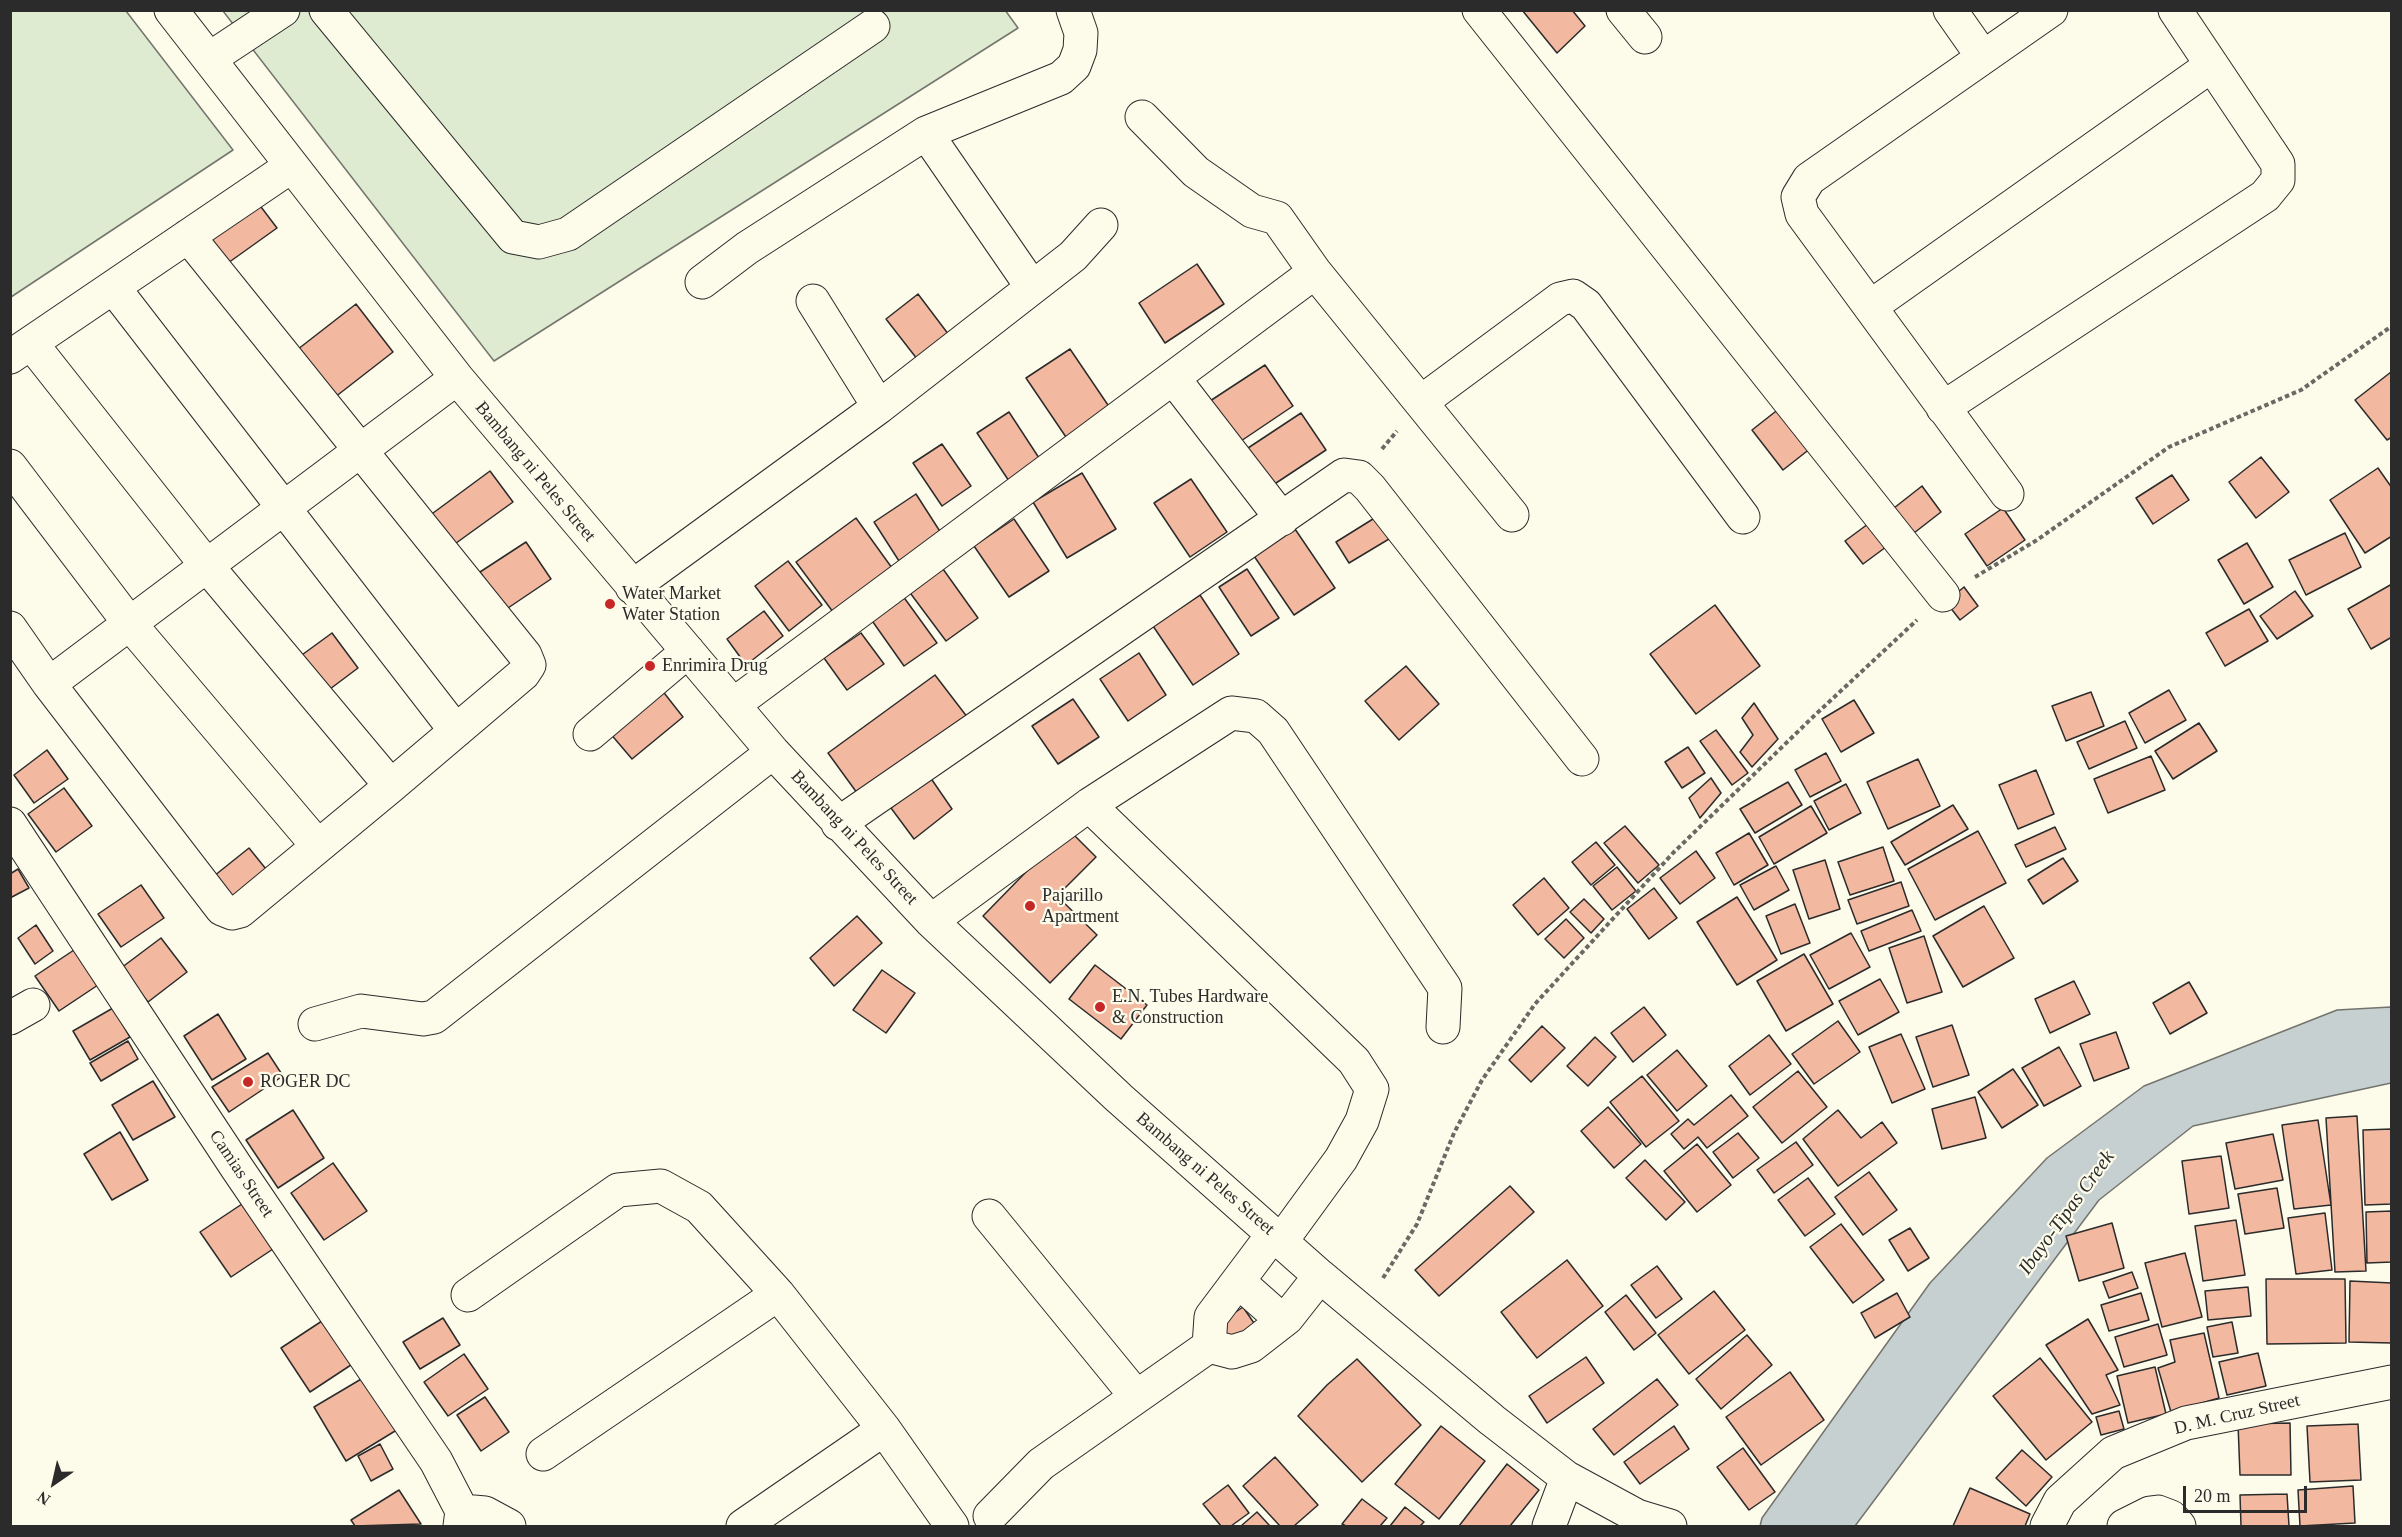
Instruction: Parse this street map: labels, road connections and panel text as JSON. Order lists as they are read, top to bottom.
{
  "streets": {
    "street": ["Bambang ni Peles Street", "Camias Street", "D. M. Cruz Street"]
  },
  "water": ["Ibayo-Tipas Creek"],
  "places": [
    "Water Market Water Station",
    "Enrimira Drug",
    "Pajarillo Apartment",
    "E.N. Tubes Hardware & Construction",
    "ROGER DC"
  ],
  "scale_bar": "20 m",
  "north": "bottom left"
}
